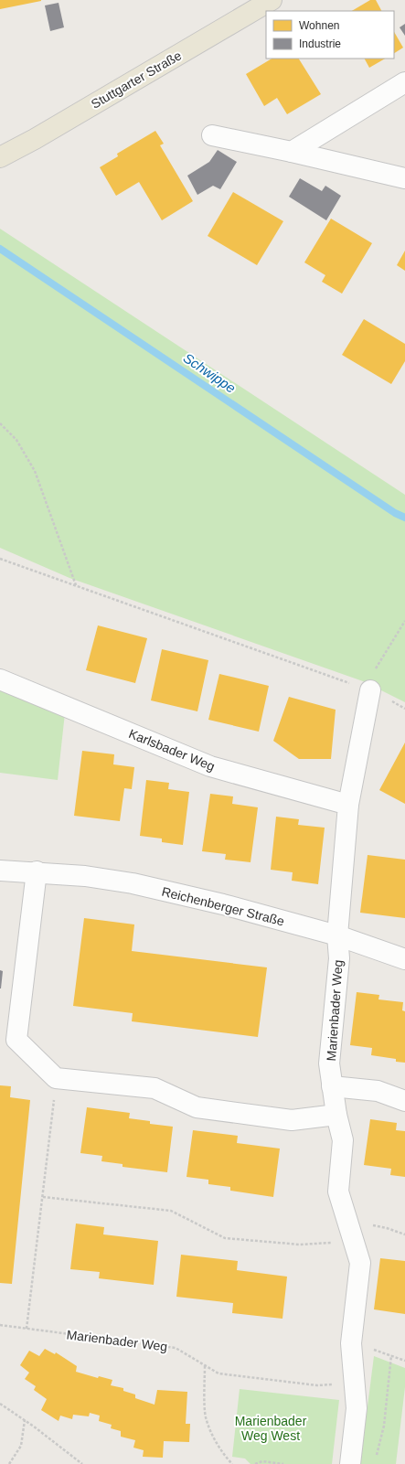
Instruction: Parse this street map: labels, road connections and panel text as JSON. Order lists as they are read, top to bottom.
{
  "streets": {
    "main road": ["Stuttgarter Straße"],
    "street": ["Karlsbader Weg", "Reichenberger Straße", "Marienbader Weg"]
  },
  "crossings": [
    ["Reichenberger Straße", "Marienbader Weg"]
  ],
  "water": ["Schwippe"],
  "parks": ["Marienbader Weg West"],
  "legend": ["Wohnen", "Industrie"]
}
